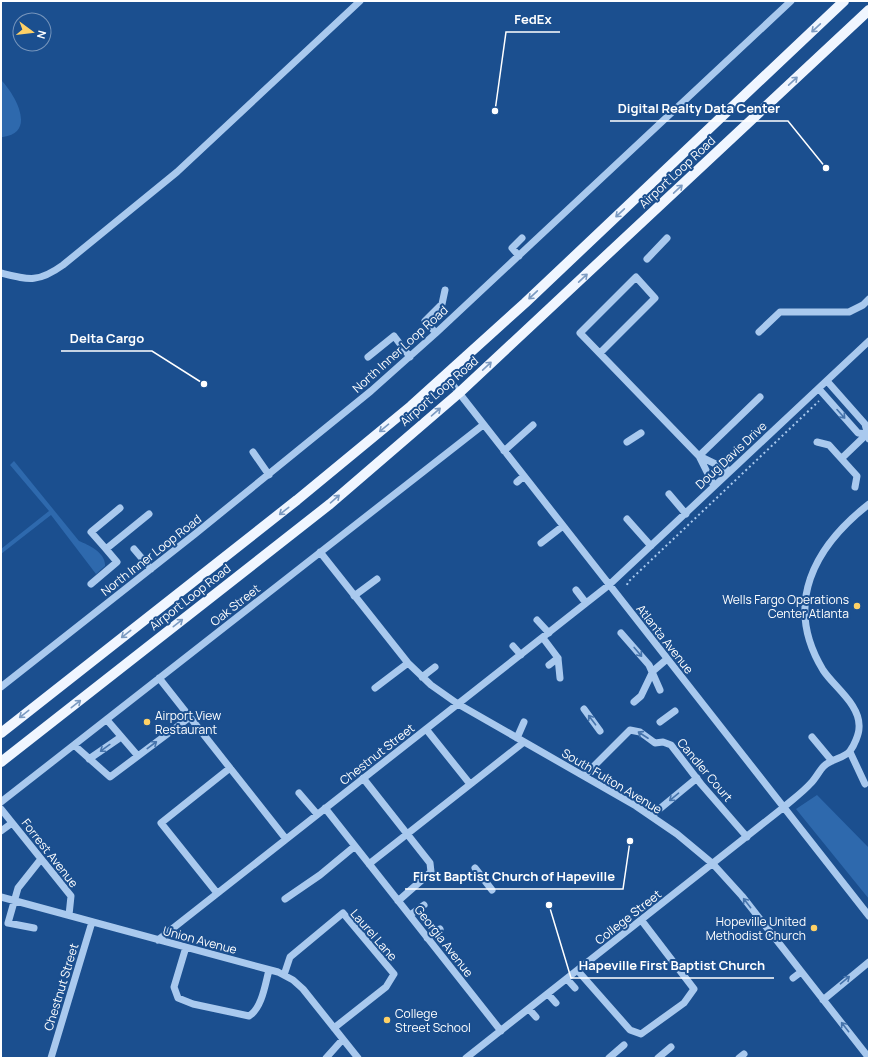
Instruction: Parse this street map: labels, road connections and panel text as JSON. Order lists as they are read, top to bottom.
{
  "streets": {
    "main road": ["Airport Loop Road"],
    "street": [
      "North Inner Loop Road",
      "Doug Davis Drive",
      "Oak Street",
      "Atlanta Avenue",
      "Chestnut Street",
      "Candler Court",
      "South Fulton Avenue",
      "Forrest Avenue",
      "College Street",
      "Laurel Lane",
      "Union Avenue",
      "Georgia Avenue"
    ]
  },
  "crossings": [
    ["Airport Loop Road", "Atlanta Avenue"],
    ["Doug Davis Drive", "Atlanta Avenue"],
    ["Doug Davis Drive", "Chestnut Street"],
    ["Oak Street", "Atlanta Avenue"],
    ["Oak Street", "South Fulton Avenue"],
    ["Atlanta Avenue", "Chestnut Street"],
    ["Atlanta Avenue", "College Street"],
    ["Chestnut Street", "South Fulton Avenue"],
    ["Chestnut Street", "Union Avenue"],
    ["Chestnut Street", "Georgia Avenue"],
    ["Candler Court", "South Fulton Avenue"],
    ["Candler Court", "College Street"],
    ["South Fulton Avenue", "College Street"],
    ["Forrest Avenue", "Union Avenue"],
    ["College Street", "Georgia Avenue"],
    ["Laurel Lane", "Union Avenue"]
  ],
  "places": [
    "FedEx",
    "Digital Realty Data Center",
    "Delta Cargo",
    "Wells Fargo Operations Center Atlanta",
    "Airport View Restaurant",
    "First Baptist Church of Hapeville",
    "Hapeville First Baptist Church",
    "Hopeville United Methodist Church",
    "College Street School"
  ],
  "north": "right"
}
